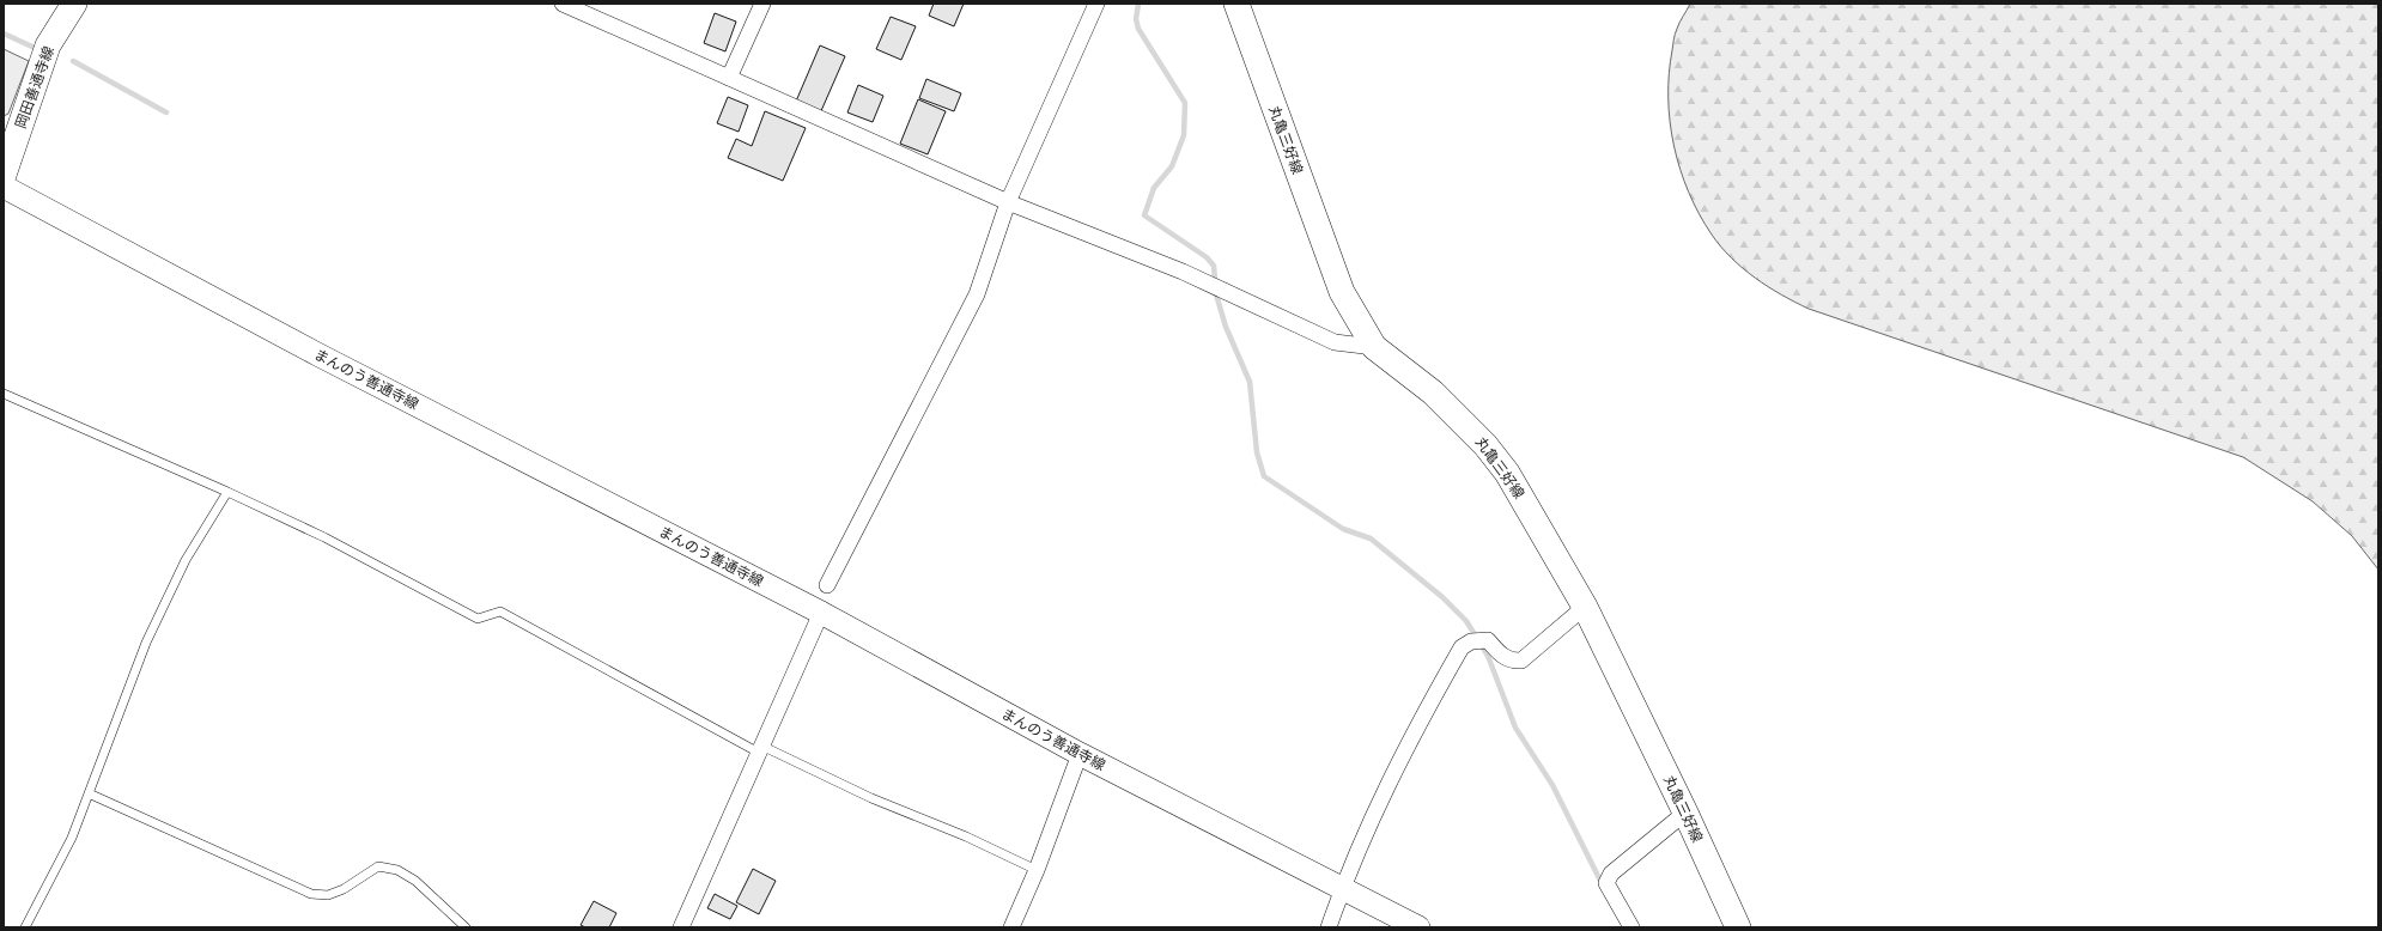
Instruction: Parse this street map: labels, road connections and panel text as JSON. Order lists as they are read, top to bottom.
{
  "streets": {
    "main road": ["岡田善通寺線", "丸亀三好線", "まんのう善通寺線"]
  }
}
